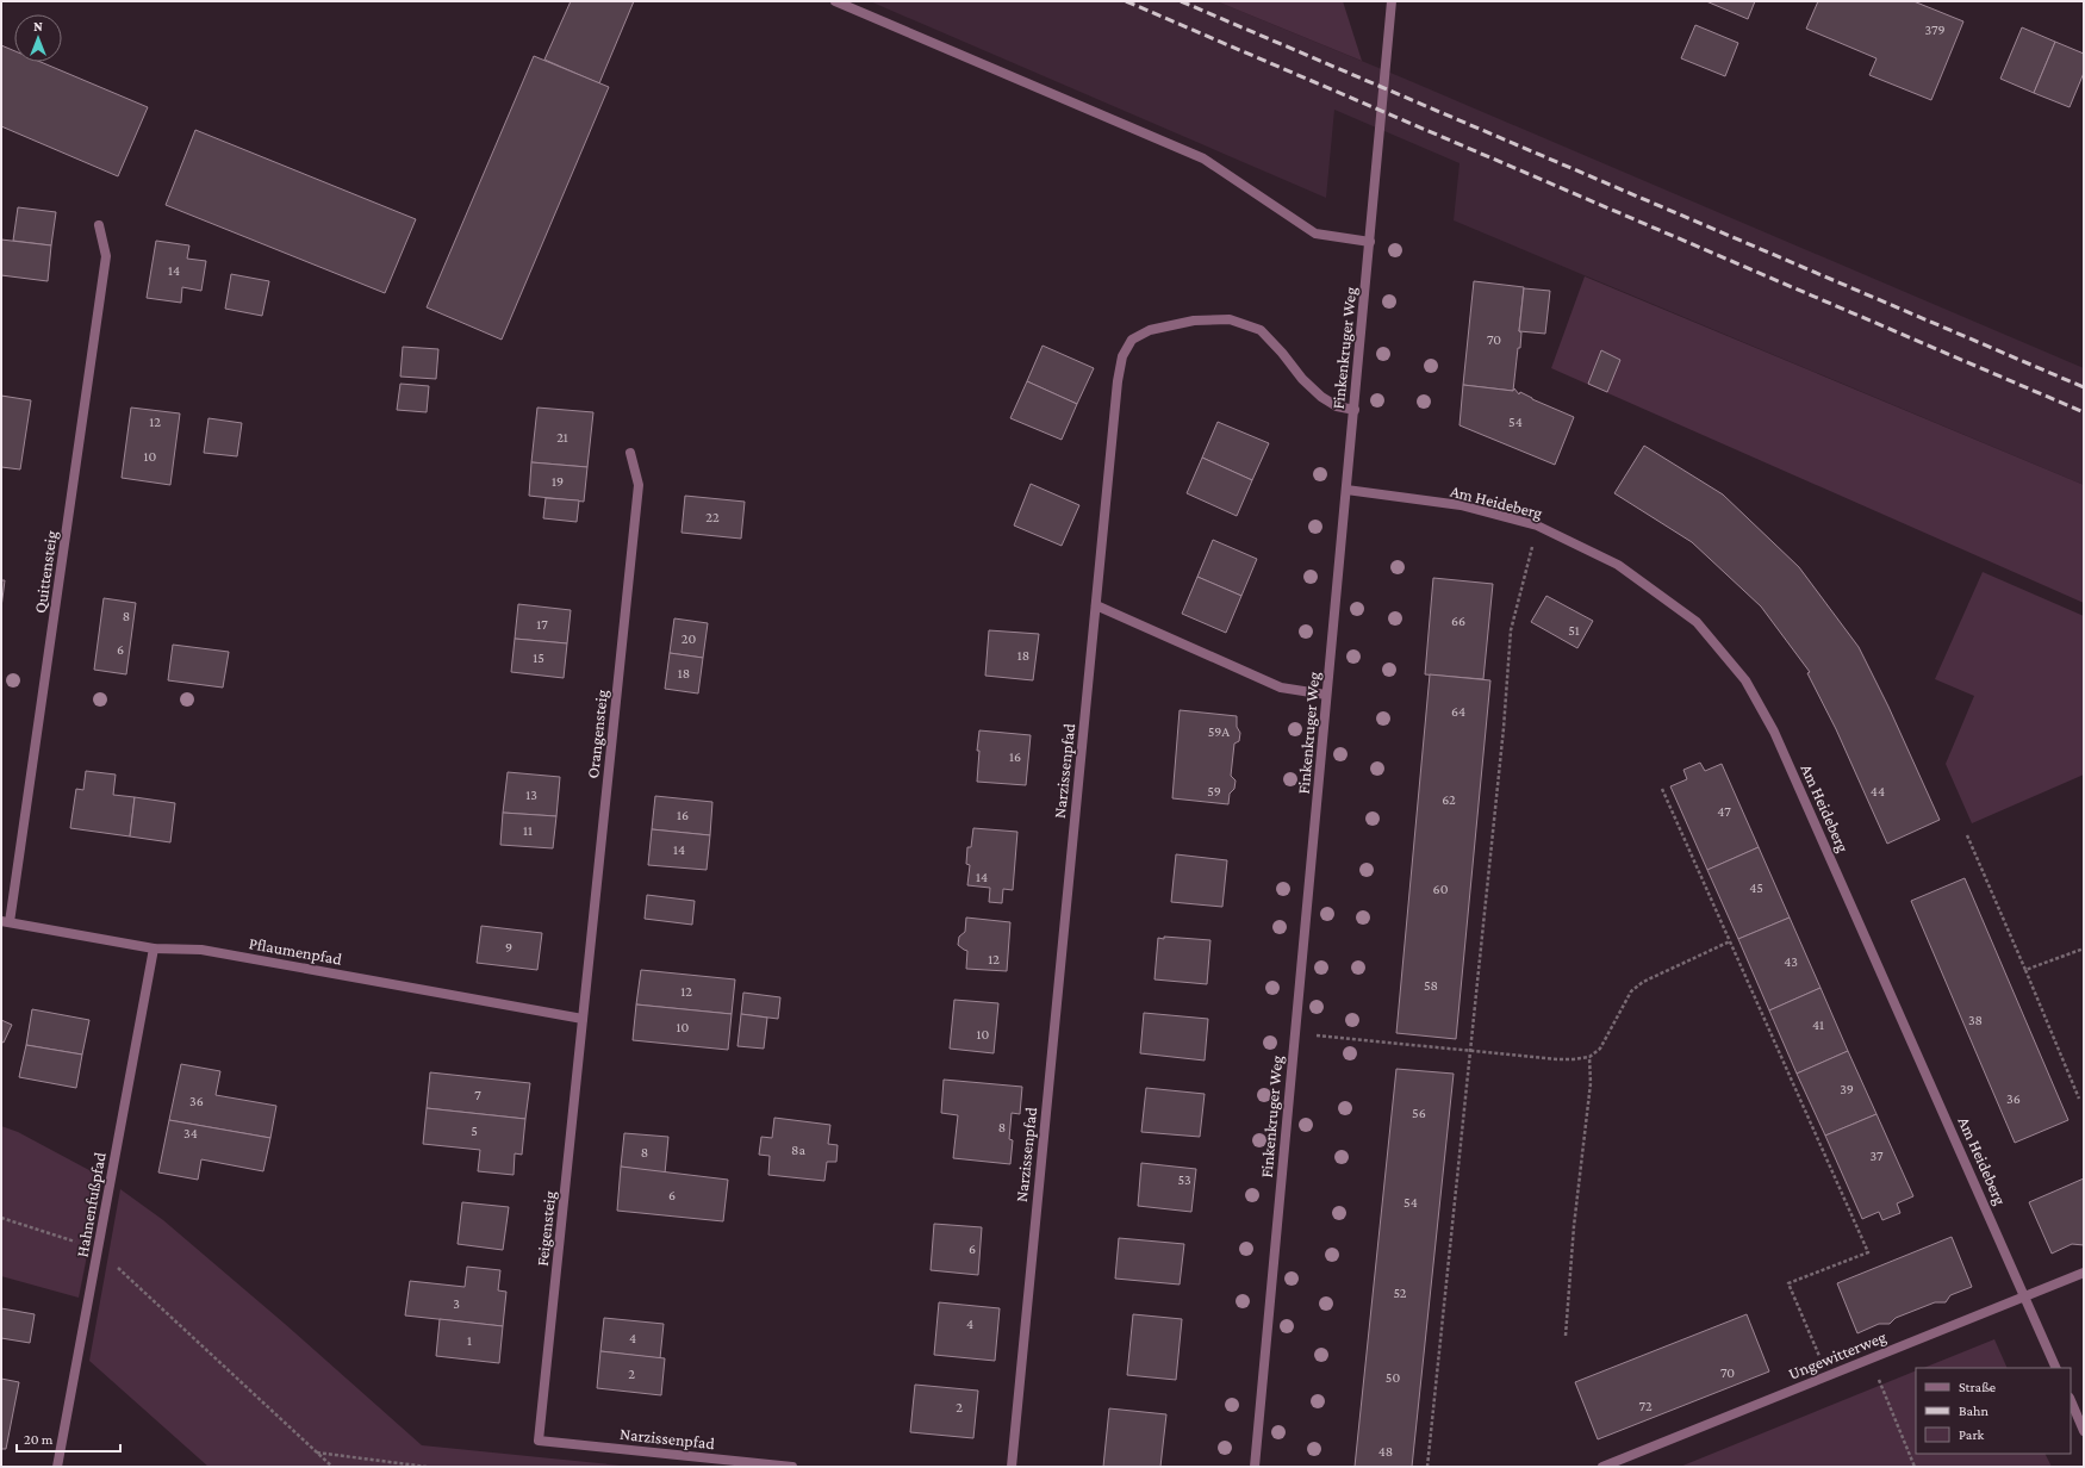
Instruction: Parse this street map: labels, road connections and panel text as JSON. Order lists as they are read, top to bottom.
{
  "streets": {
    "street": [
      "Finkenkruger Weg",
      "Am Heideberg",
      "Quittensteig",
      "Orangensteig",
      "Narzissenpfad",
      "Pflaumenpfad",
      "Hahnenfußpfad",
      "Feigensteig",
      "Ungewitterweg"
    ]
  },
  "crossings": [
    ["Finkenkruger Weg", "Am Heideberg"],
    ["Finkenkruger Weg", "Narzissenpfad"],
    ["Am Heideberg", "Ungewitterweg"],
    ["Quittensteig", "Pflaumenpfad"],
    ["Orangensteig", "Pflaumenpfad"],
    ["Orangensteig", "Feigensteig"],
    ["Narzissenpfad", "Feigensteig"],
    ["Pflaumenpfad", "Hahnenfußpfad"],
    ["Pflaumenpfad", "Feigensteig"]
  ],
  "house_numbers": [
    "379",
    "14",
    "70",
    "12",
    "54",
    "21",
    "10",
    "19",
    "22",
    "8",
    "66",
    "17",
    "51",
    "20",
    "6",
    "18",
    "15",
    "18",
    "64",
    "59A",
    "16",
    "59",
    "44",
    "13",
    "62",
    "47",
    "16",
    "11",
    "14",
    "14",
    "45",
    "60",
    "9",
    "12",
    "43",
    "58",
    "12",
    "38",
    "41",
    "10",
    "10",
    "39",
    "7",
    "36",
    "36",
    "56",
    "8",
    "5",
    "34",
    "8a",
    "8",
    "37",
    "53",
    "6",
    "54",
    "6",
    "52",
    "3",
    "4",
    "4",
    "1",
    "70",
    "2",
    "50",
    "72",
    "2",
    "48"
  ],
  "legend": ["Straße", "Bahn", "Park"],
  "scale_bar": "20 m",
  "north": "top"
}
